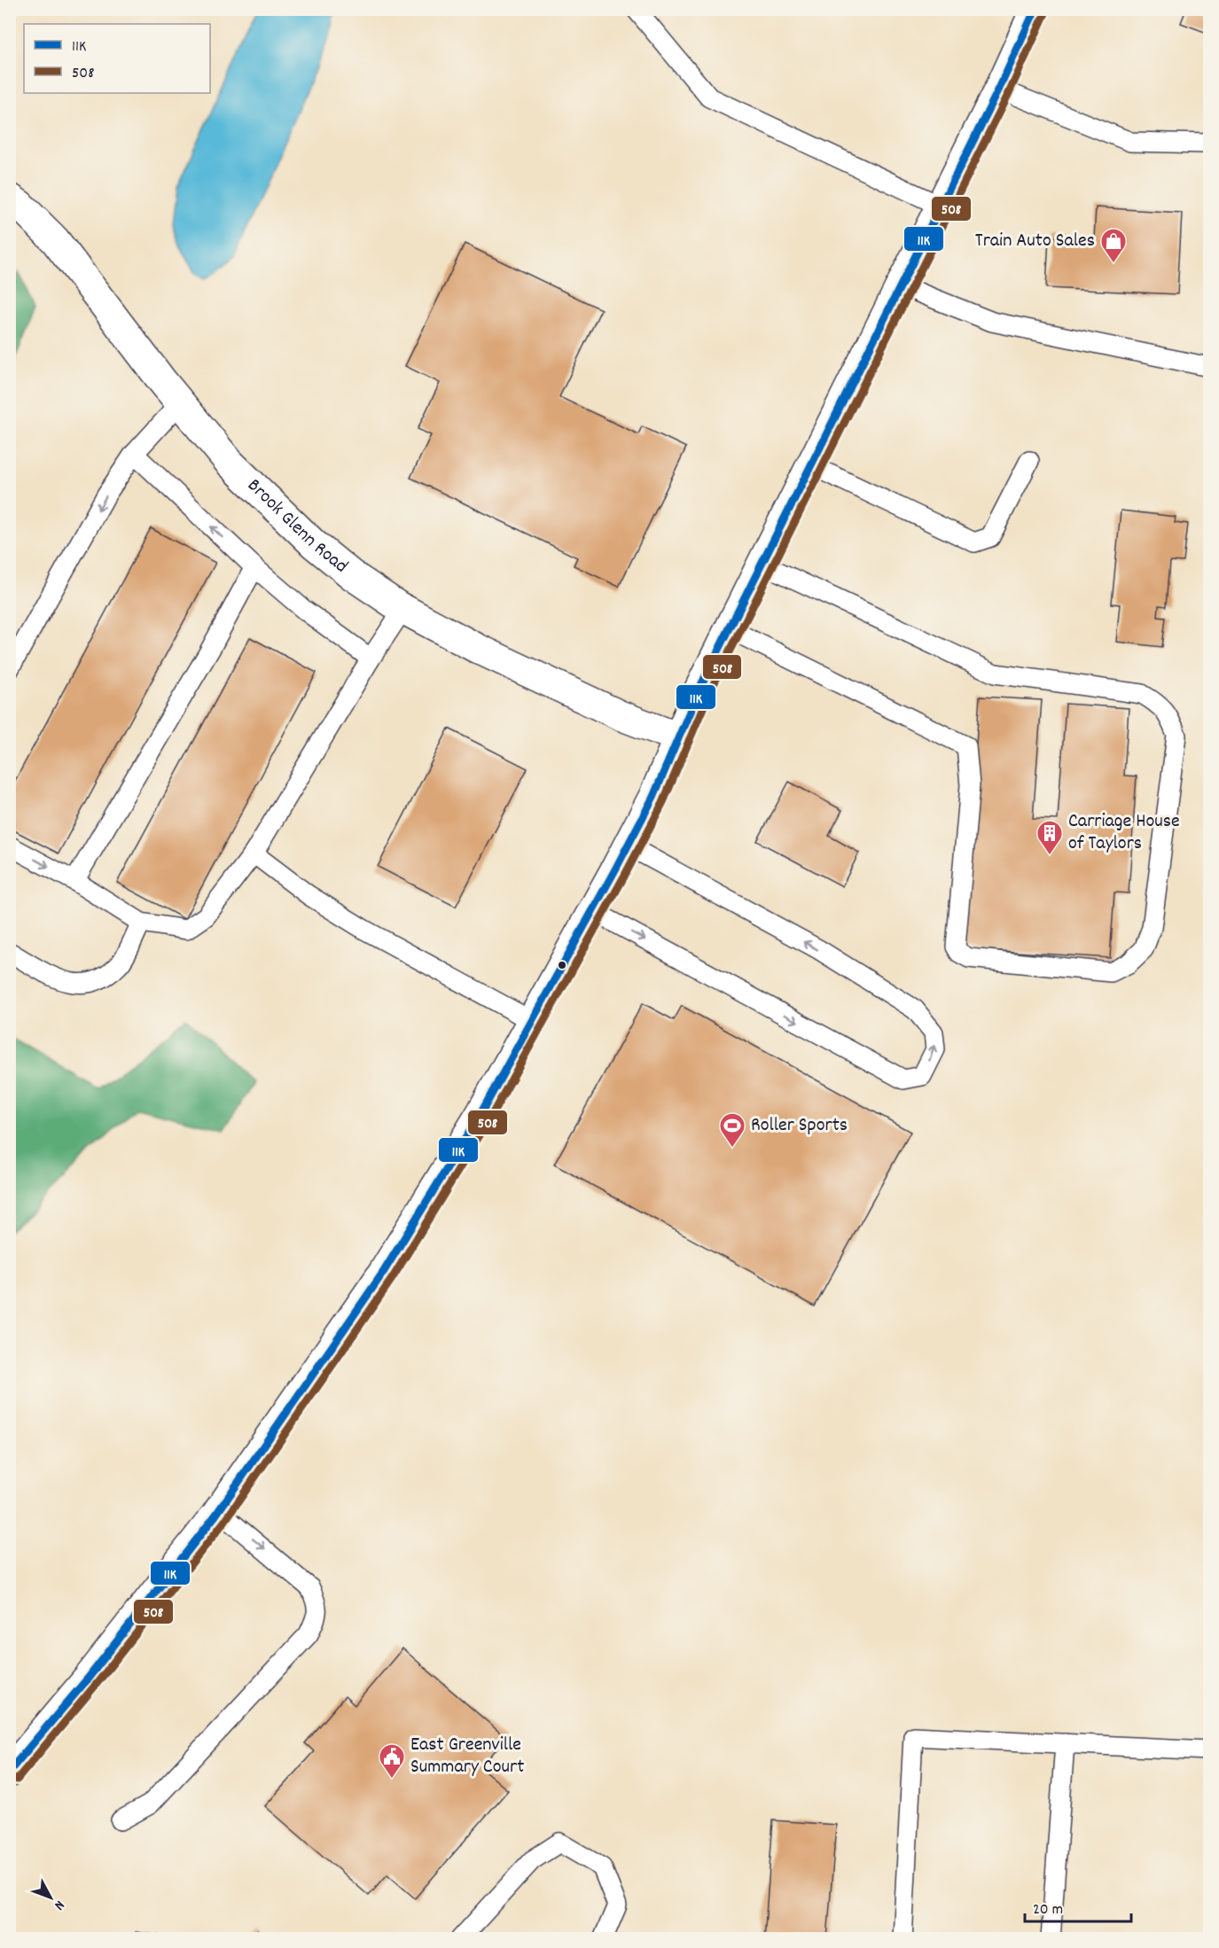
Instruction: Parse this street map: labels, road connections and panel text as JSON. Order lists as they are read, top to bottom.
{
  "streets": {
    "street": ["Brook Glenn Road"]
  },
  "places": {
    "shop": ["Train Auto Sales"],
    "building": ["Carriage House of Taylors"],
    "sports": ["Roller Sports"],
    "public building": ["East Greenville Summary Court"]
  },
  "lines": ["transit line 11K", "transit line 508"],
  "legend": ["11K", "508"],
  "scale_bar": "20 m",
  "north": "bottom right"
}
